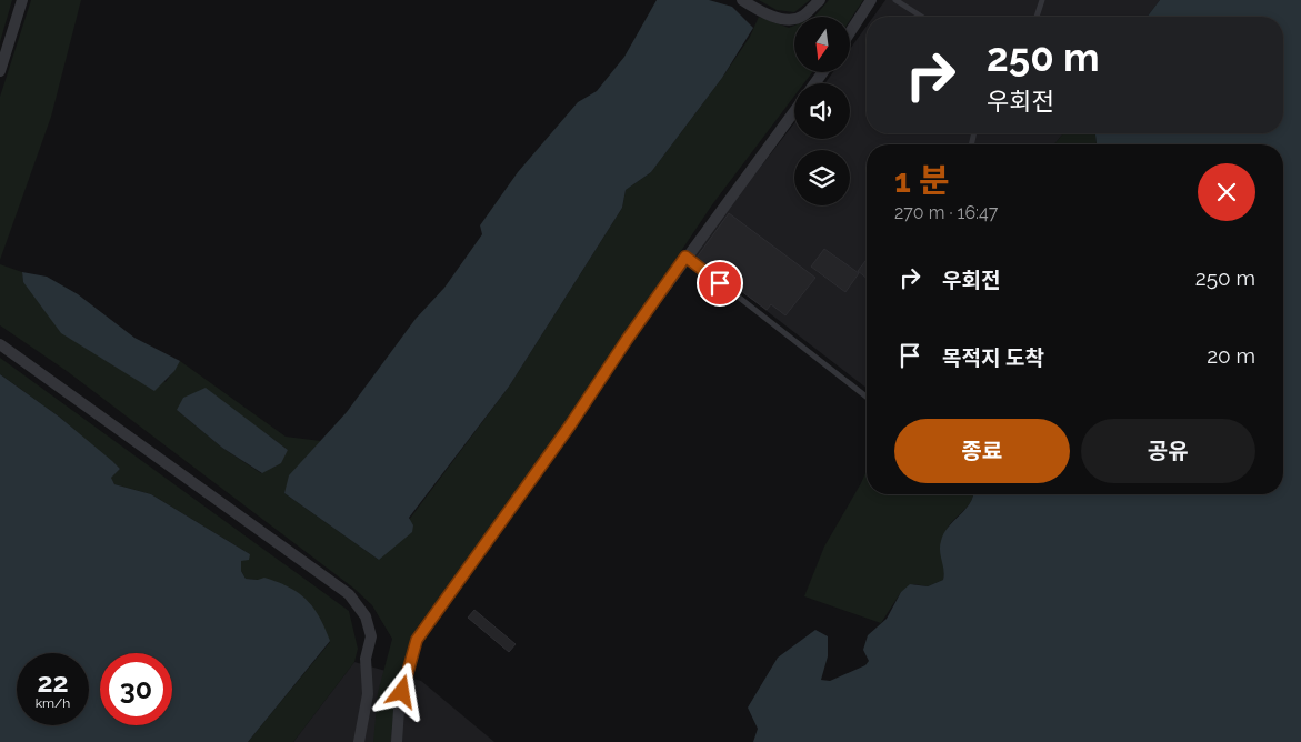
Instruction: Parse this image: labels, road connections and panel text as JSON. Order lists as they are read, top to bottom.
{
  "north": "bottom",
  "page": {
    "turn": ["250 m", "우회전"],
    "heading": ["1 분", "270 m · 16:47"],
    "list": [
      {
        "name": "우회전",
        "value": "250 m"
      },
      {
        "name": "목적지 도착",
        "value": "20 m"
      }
    ],
    "buttons": ["종료", "공유"],
    "speed": "22 km/h",
    "limit": "30"
  }
}
